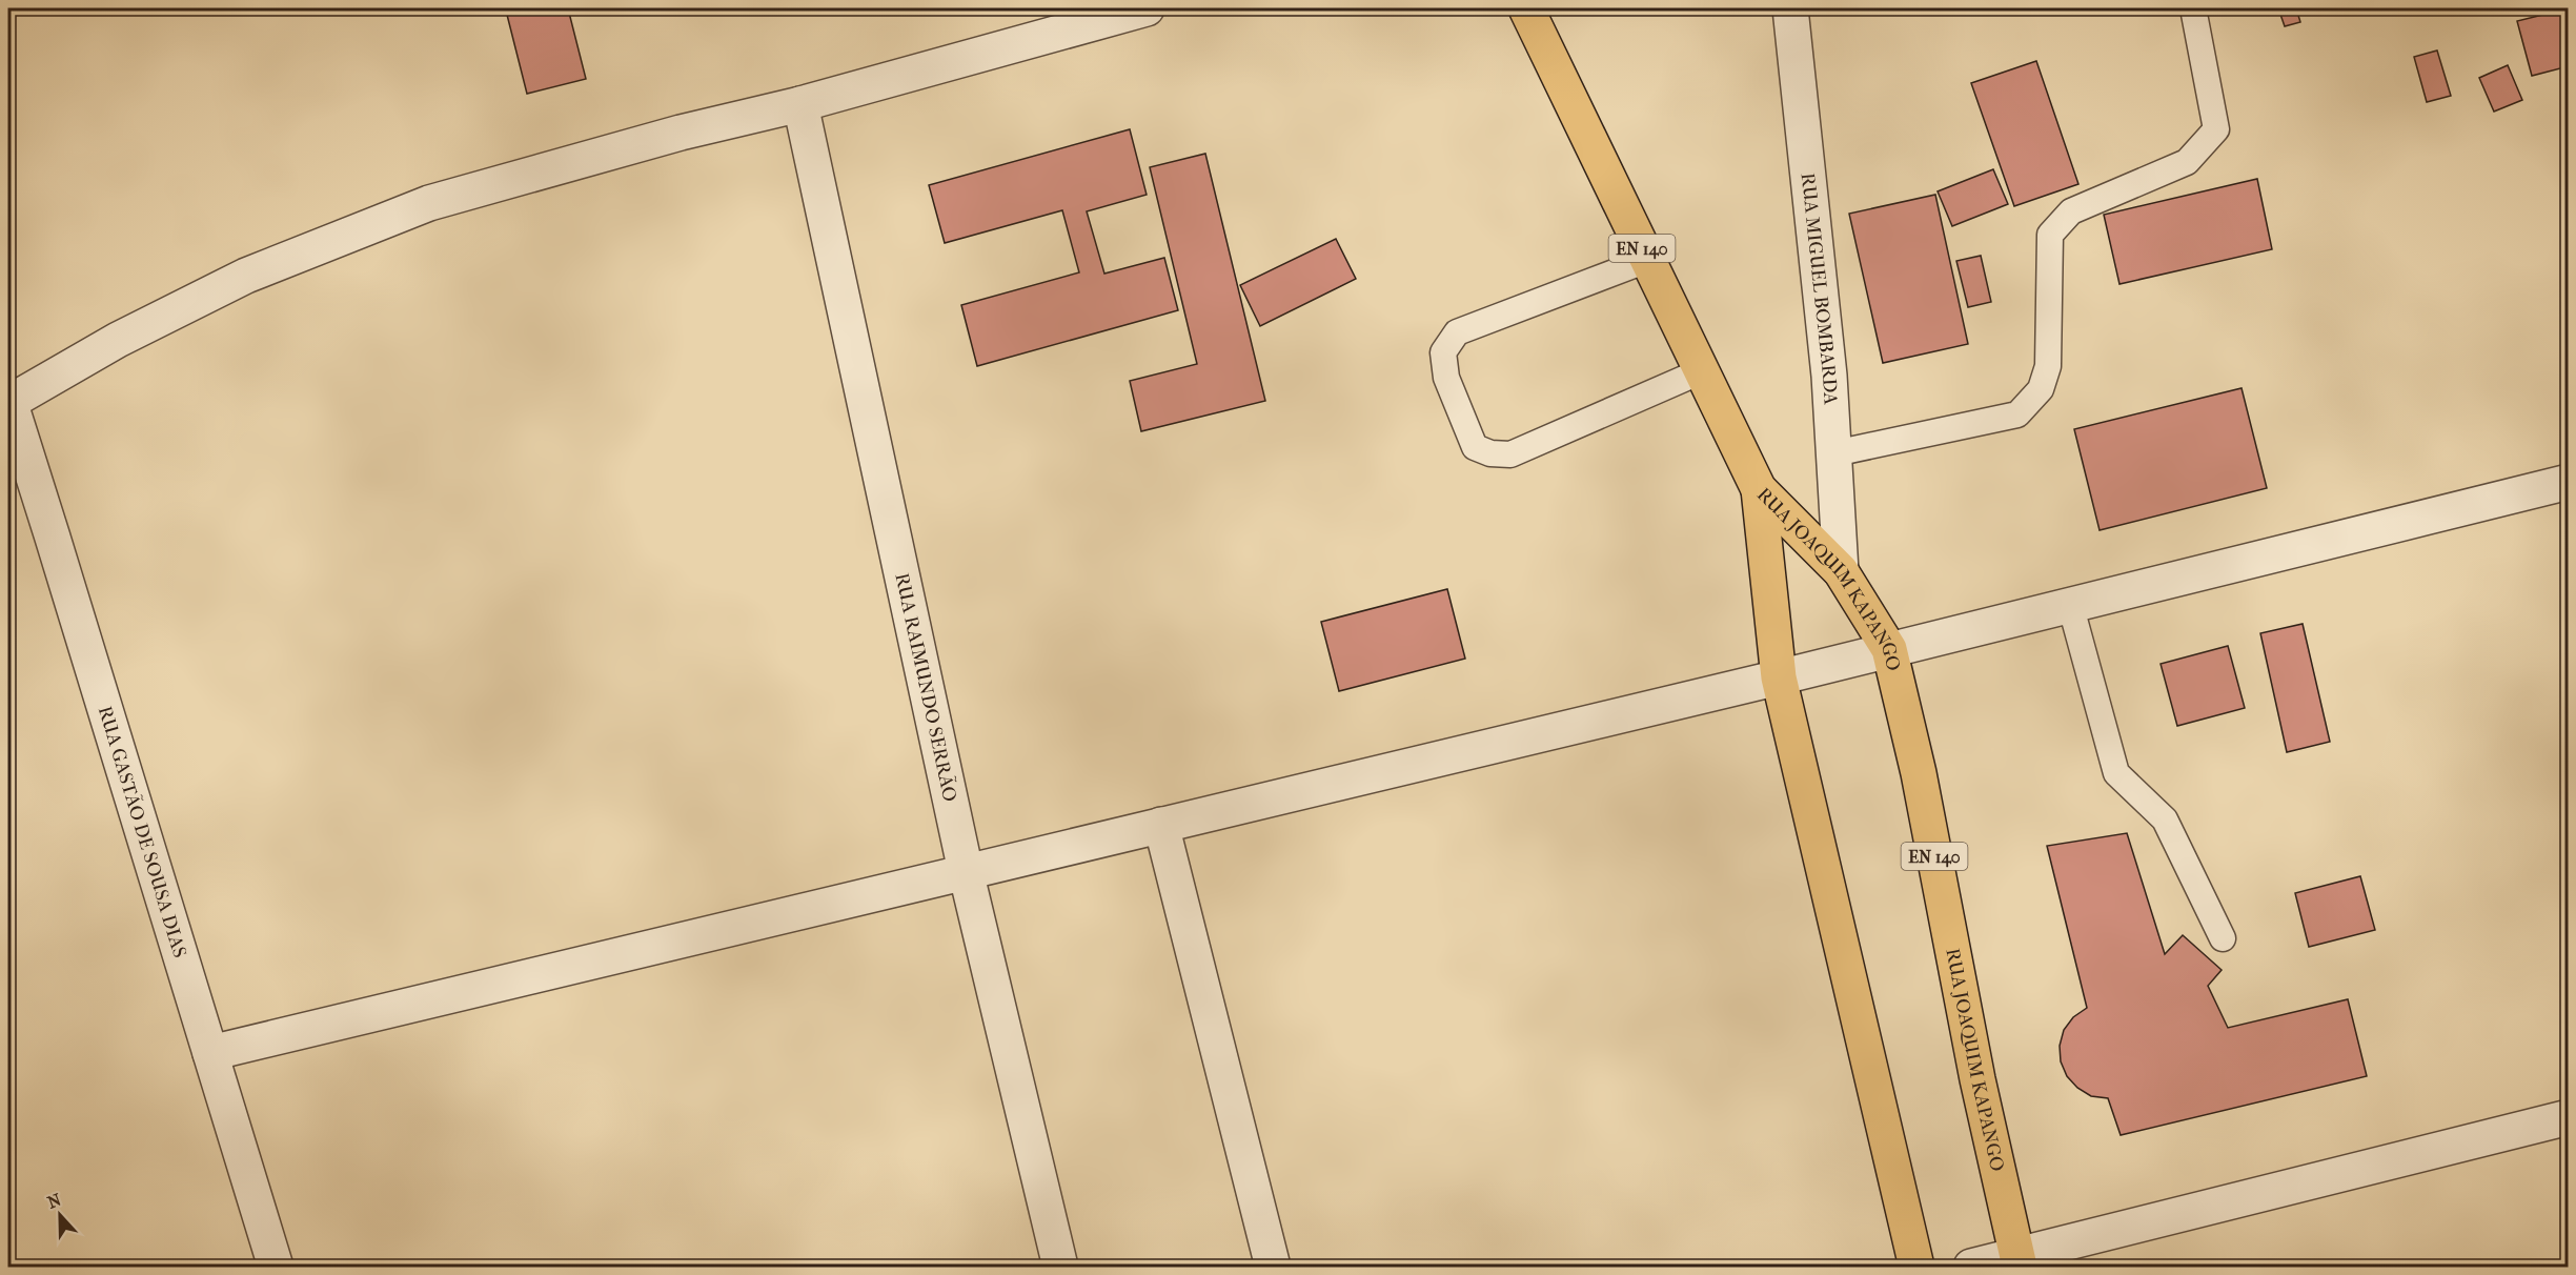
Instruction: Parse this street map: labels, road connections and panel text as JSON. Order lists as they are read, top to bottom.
{
  "streets": {
    "main road": ["EN 140", "RUA JOAQUIM KAPANGO"],
    "street": ["RUA MIGUEL BOMBARDA", "RUA RAIMUNDO SERRÃO", "RUA GASTÃO DE SOUSA DIAS"]
  },
  "crossings": [
    ["EN 140", "RUA JOAQUIM KAPANGO"],
    ["RUA MIGUEL BOMBARDA", "RUA JOAQUIM KAPANGO"]
  ],
  "north": "top"
}
